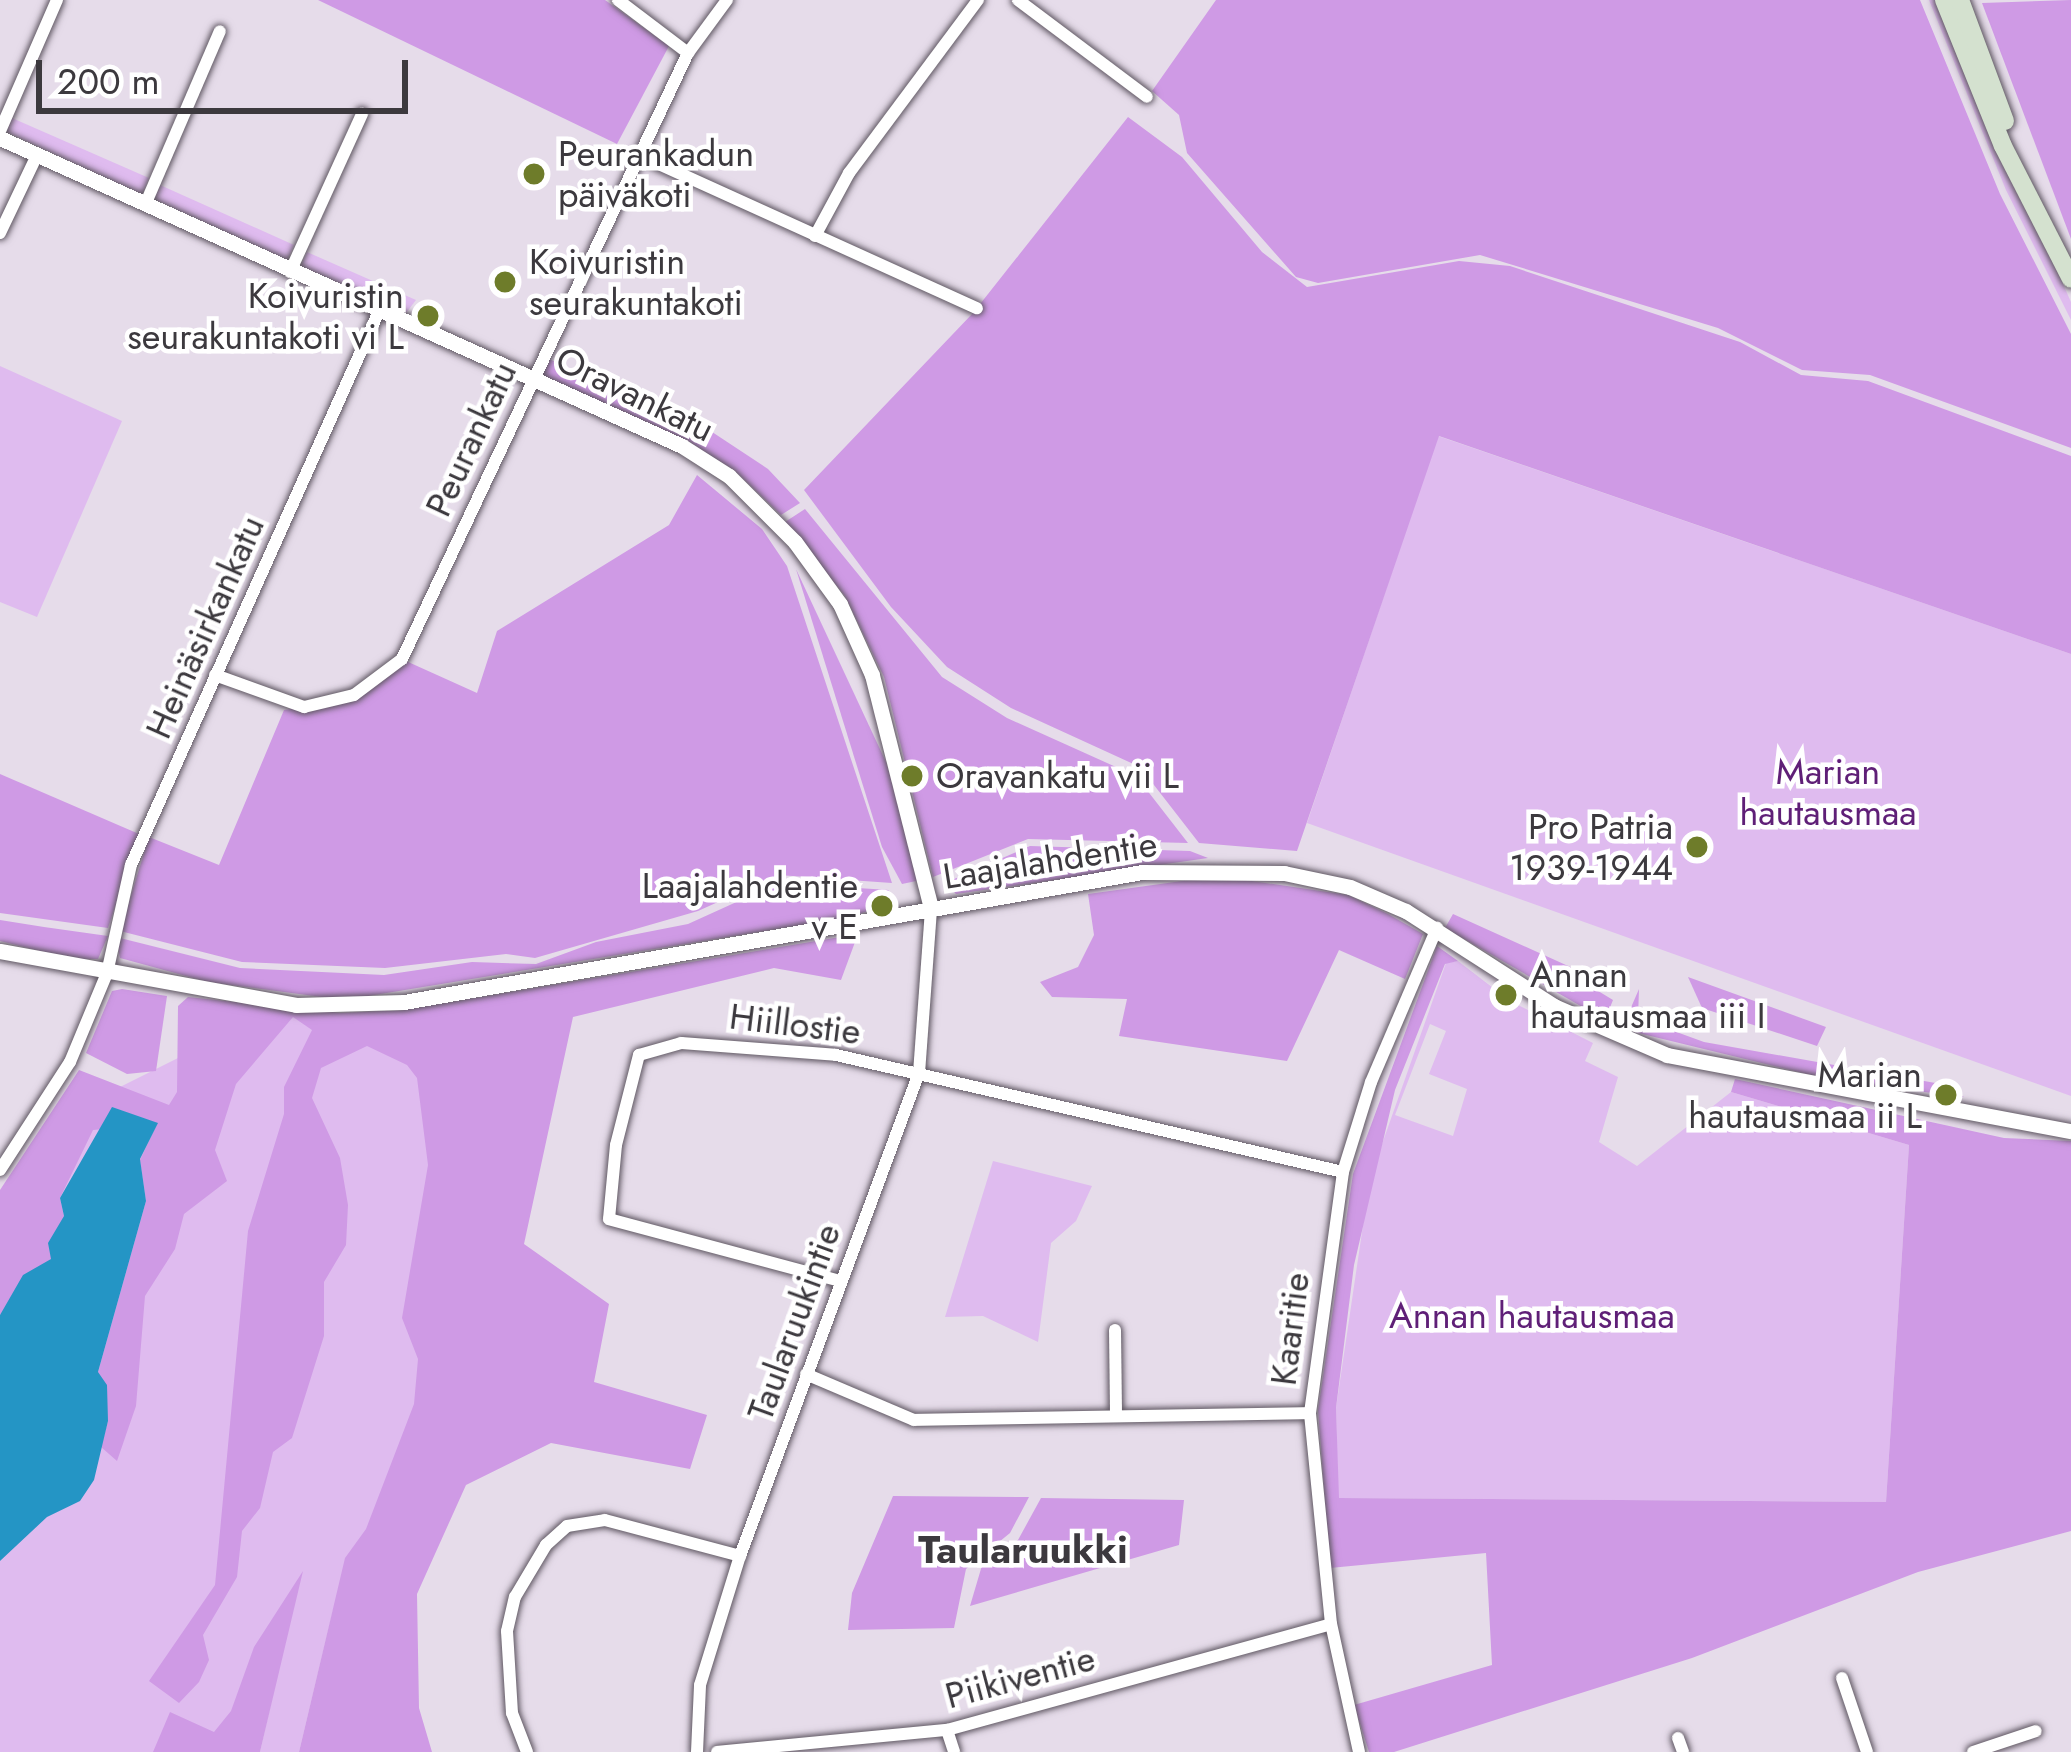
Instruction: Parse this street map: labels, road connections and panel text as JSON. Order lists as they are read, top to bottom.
{
  "streets": {
    "street": [
      "Oravankatu",
      "Peurankatu",
      "Heinäsirkankatu",
      "Laajalahdentie",
      "Hiillostie",
      "Taularuukintie",
      "Kaaritie",
      "Piikiventie"
    ]
  },
  "crossings": [
    ["Oravankatu", "Peurankatu"],
    ["Oravankatu", "Heinäsirkankatu"],
    ["Oravankatu", "Laajalahdentie"],
    ["Oravankatu", "Taularuukintie"],
    ["Peurankatu", "Heinäsirkankatu"],
    ["Heinäsirkankatu", "Laajalahdentie"],
    ["Laajalahdentie", "Taularuukintie"],
    ["Laajalahdentie", "Kaaritie"],
    ["Hiillostie", "Taularuukintie"],
    ["Hiillostie", "Kaaritie"],
    ["Kaaritie", "Piikiventie"]
  ],
  "districts": ["Taularuukki"],
  "parks": ["Marian hautausmaa", "Annan hautausmaa"],
  "places": [
    "Peurankadun päiväkoti",
    "Koivuristin seurakuntakoti",
    "Koivuristin seurakuntakoti vi L",
    "Oravankatu vii L",
    "Pro Patria 1939-1944",
    "Laajalahdentie v E",
    "Annan hautausmaa iii I",
    "Marian hautausmaa ii L"
  ],
  "scale_bar": "200 m"
}
